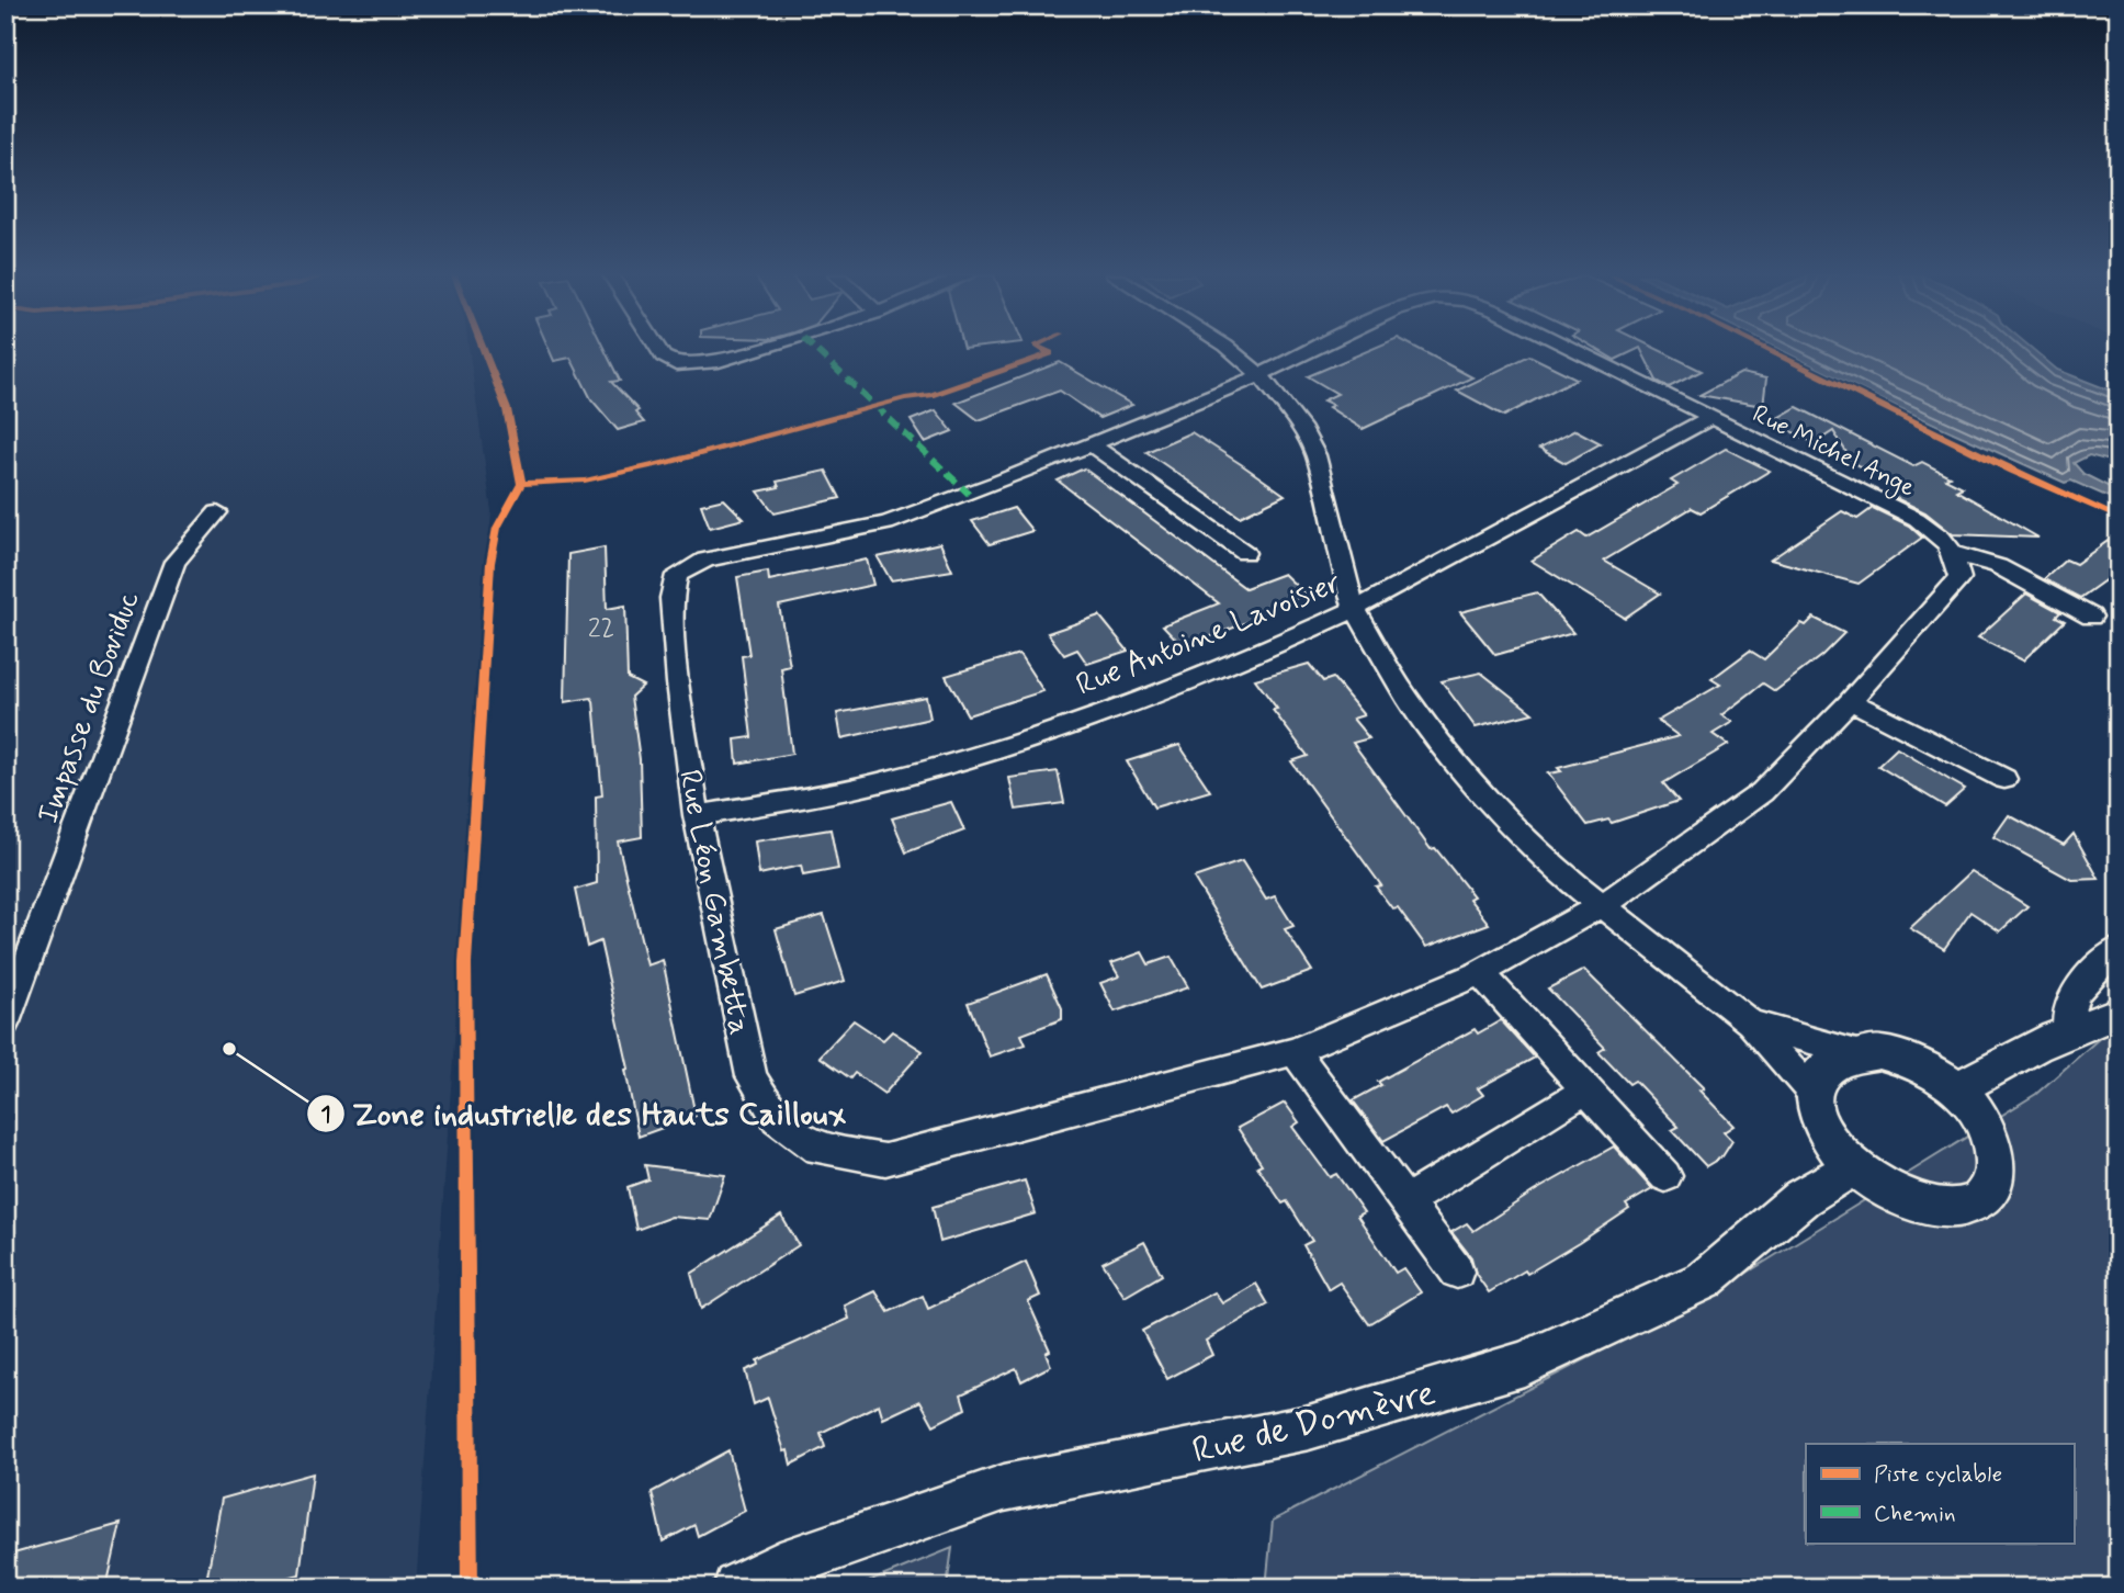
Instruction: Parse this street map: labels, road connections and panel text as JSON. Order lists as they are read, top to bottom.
{
  "streets": {
    "street": [
      "Rue Michel Ange",
      "Rue Antoine Lavoisier",
      "Impasse du Boviduc",
      "Rue Léon Gambetta",
      "Rue de Domèvre"
    ]
  },
  "crossings": [
    ["Rue Michel Ange", "Rue Antoine Lavoisier"],
    ["Rue Michel Ange", "Rue Léon Gambetta"],
    ["Rue Antoine Lavoisier", "Rue Léon Gambetta"]
  ],
  "places": ["Zone industrielle des Hauts Cailloux"],
  "house_numbers": ["22"],
  "legend": ["Piste cyclable", "Chemin"]
}
